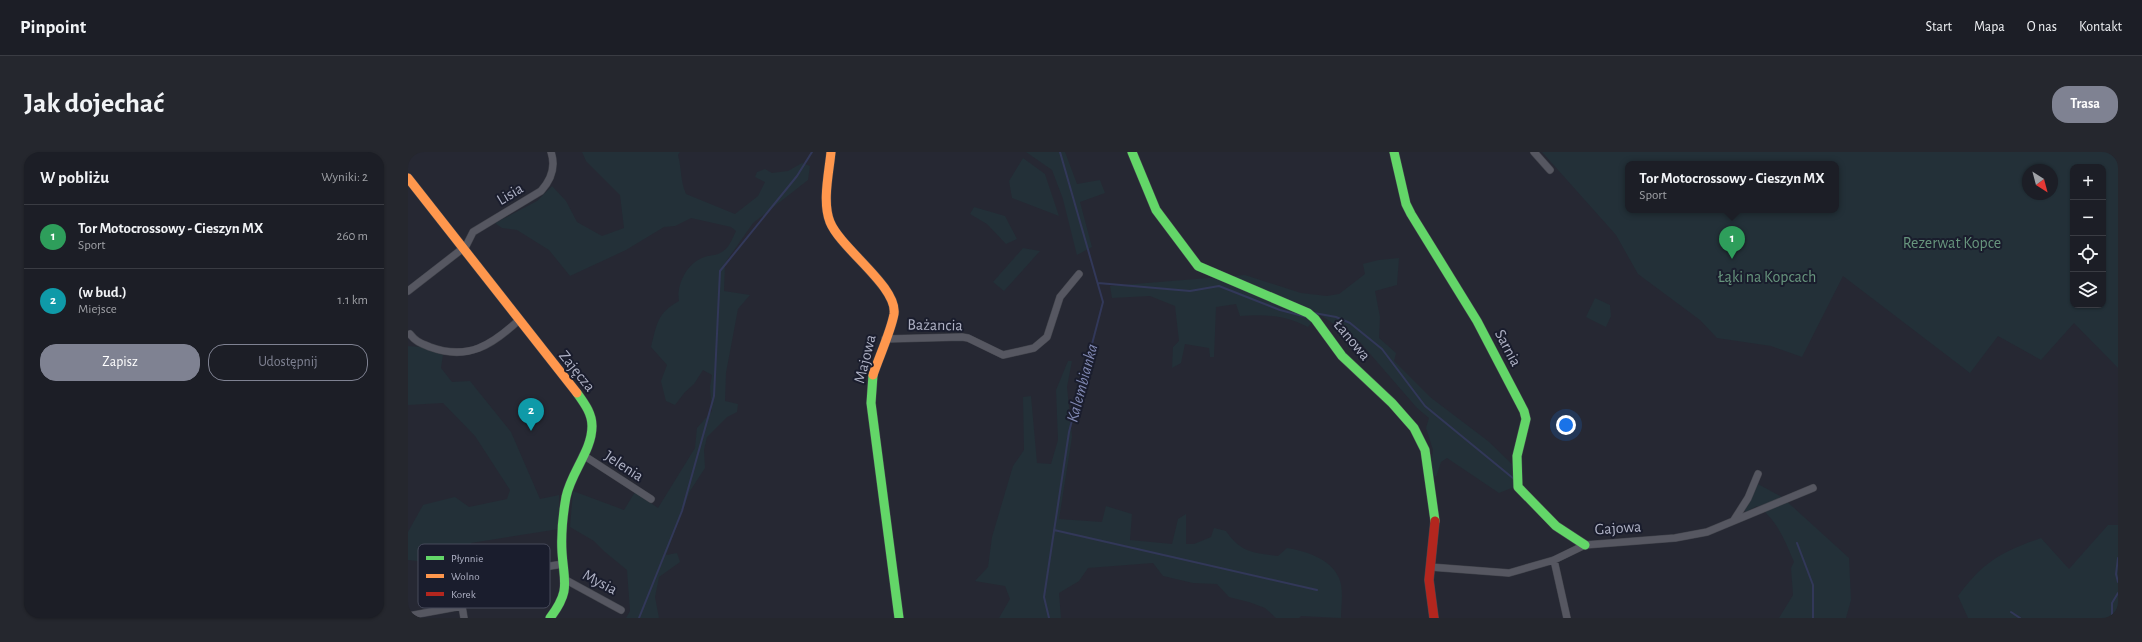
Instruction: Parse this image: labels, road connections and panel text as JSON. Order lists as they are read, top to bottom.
{
  "streets": {
    "street": [
      "Lisia",
      "Bażancia",
      "Łanowa",
      "Sarnia",
      "Majowa",
      "Zajęcza",
      "Jelenia",
      "Gajowa",
      "Mysia"
    ]
  },
  "crossings": [
    ["Lisia", "Zajęcza"],
    ["Bażancia", "Majowa"],
    ["Łanowa", "Gajowa"],
    ["Sarnia", "Gajowa"],
    ["Zajęcza", "Jelenia"],
    ["Zajęcza", "Mysia"]
  ],
  "water": ["Kalembianka"],
  "parks": ["Rezerwat Kopce", "Łąki na Kopcach"],
  "legend": ["Płynnie", "Wolno", "Korek"],
  "north": "bottom right",
  "page": {
    "header": "Pinpoint",
    "nav": [
      "Start",
      "Mapa",
      "O nas",
      "Kontakt"
    ],
    "buttons": [
      "Trasa",
      ["Zapisz", "Udostępnij"]
    ],
    "title": "Jak dojechać",
    "heading": ["W pobliżu", "Wyniki: 2"],
    "popup": ["Tor Motocrossowy - Cieszyn MX", "Sport"],
    "map_buttons": ["+", "−"],
    "list": [
      {
        "mark": "1",
        "name": "Tor Motocrossowy - Cieszyn MX",
        "note": "Sport",
        "value": "260 m"
      },
      {
        "mark": "2",
        "name": "(w bud.)",
        "note": "Miejsce",
        "value": "1.1 km"
      }
    ],
    "pins": ["1", "2"]
  }
}
